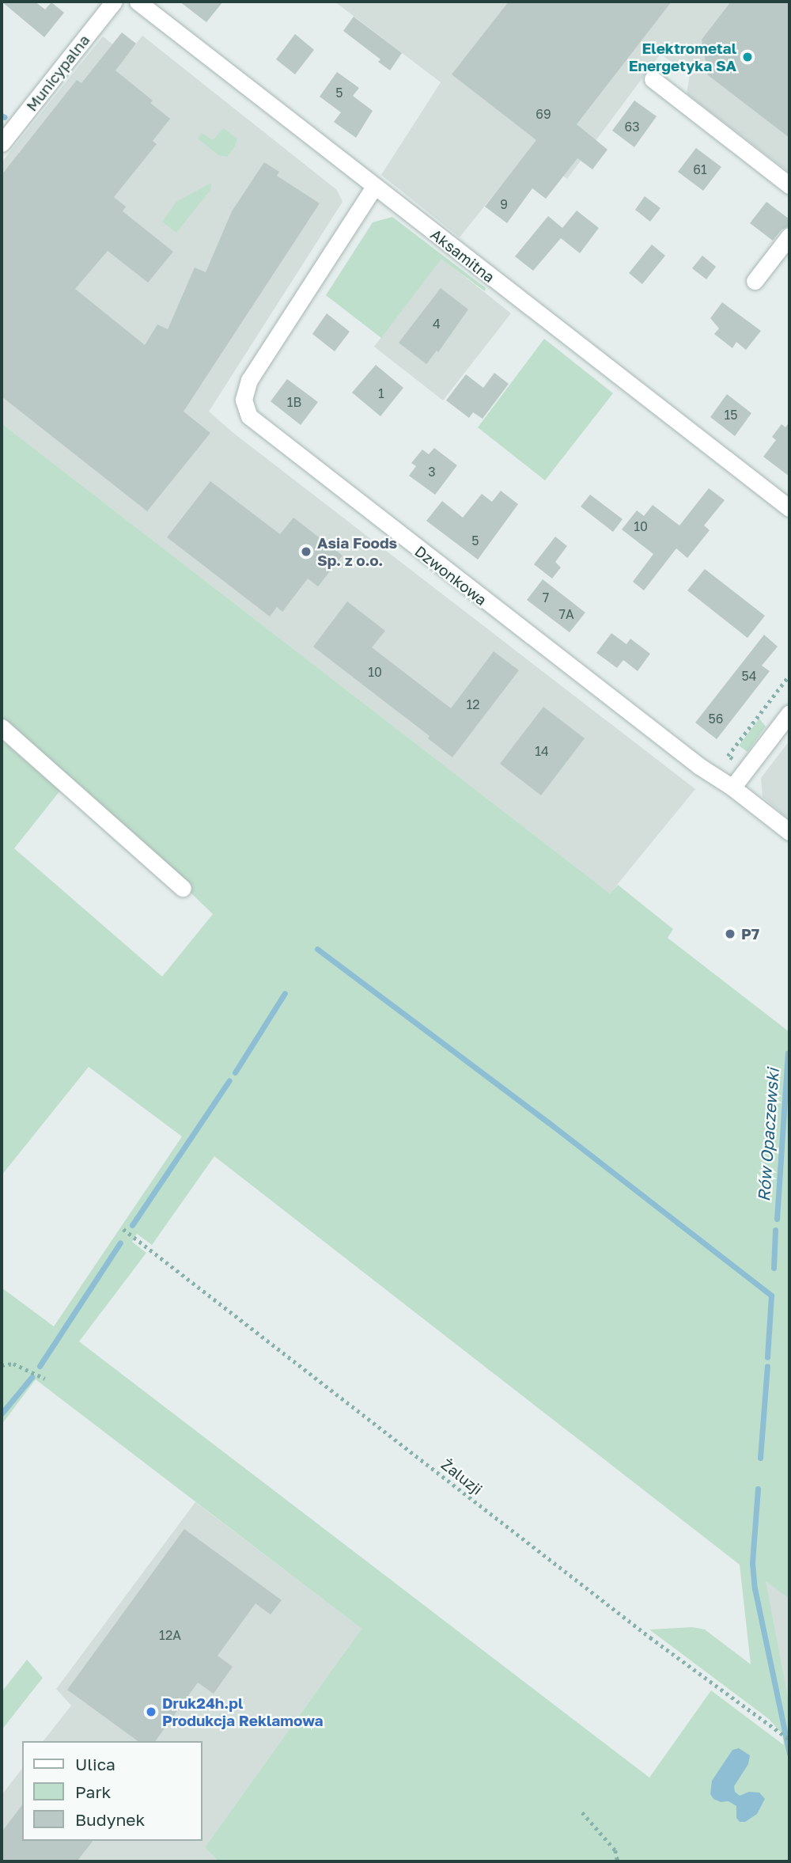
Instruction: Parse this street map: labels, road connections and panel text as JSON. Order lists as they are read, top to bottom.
{
  "streets": {
    "street": ["Municypalna", "Aksamitna", "Dzwonkowa"],
    "path": ["Żaluzji"]
  },
  "crossings": [
    ["Aksamitna", "Dzwonkowa"]
  ],
  "water": ["Rów Opaczewski"],
  "places": [
    "Elektrometal Energetyka SA",
    "Asia Foods Sp. z o.o.",
    "P7",
    "Druk24h.pl Produkcja Reklamowa"
  ],
  "house_numbers": [
    "5",
    "69",
    "63",
    "61",
    "9",
    "4",
    "1",
    "1B",
    "15",
    "3",
    "10",
    "5",
    "7",
    "7A",
    "10",
    "54",
    "12",
    "56",
    "14",
    "12A"
  ],
  "legend": ["Ulica", "Park", "Budynek"]
}
